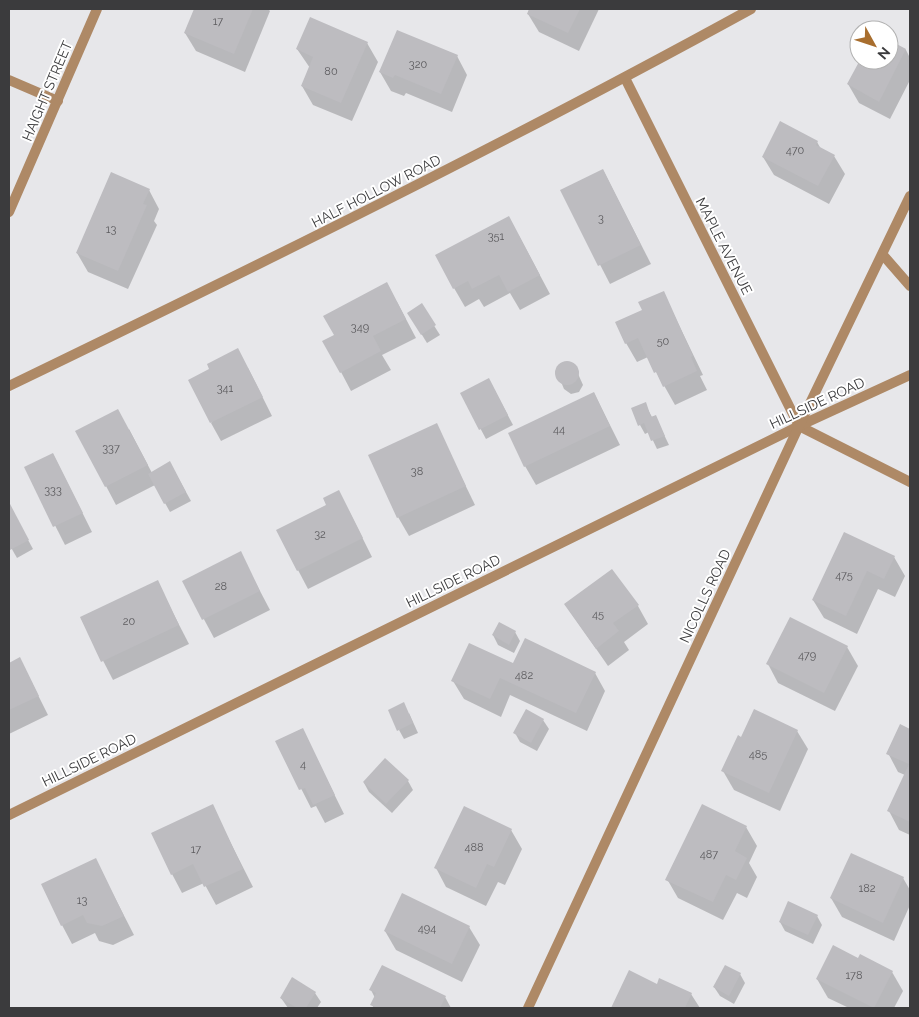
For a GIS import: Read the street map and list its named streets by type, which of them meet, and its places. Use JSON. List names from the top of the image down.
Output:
{
  "streets": {
    "street": [
      "HAIGHT STREET",
      "HALF HOLLOW ROAD",
      "MAPLE AVENUE",
      "HILLSIDE ROAD",
      "NICOLLS ROAD"
    ]
  },
  "crossings": [
    ["HALF HOLLOW ROAD", "MAPLE AVENUE"],
    ["MAPLE AVENUE", "HILLSIDE ROAD"],
    ["MAPLE AVENUE", "NICOLLS ROAD"],
    ["HILLSIDE ROAD", "NICOLLS ROAD"]
  ],
  "house_numbers": [
    "17",
    "320",
    "80",
    "470",
    "3",
    "13",
    "351",
    "349",
    "50",
    "341",
    "44",
    "337",
    "38",
    "333",
    "32",
    "475",
    "28",
    "45",
    "20",
    "479",
    "482",
    "485",
    "4",
    "488",
    "17",
    "487",
    "182",
    "13",
    "494",
    "178"
  ],
  "north": "bottom right"
}
